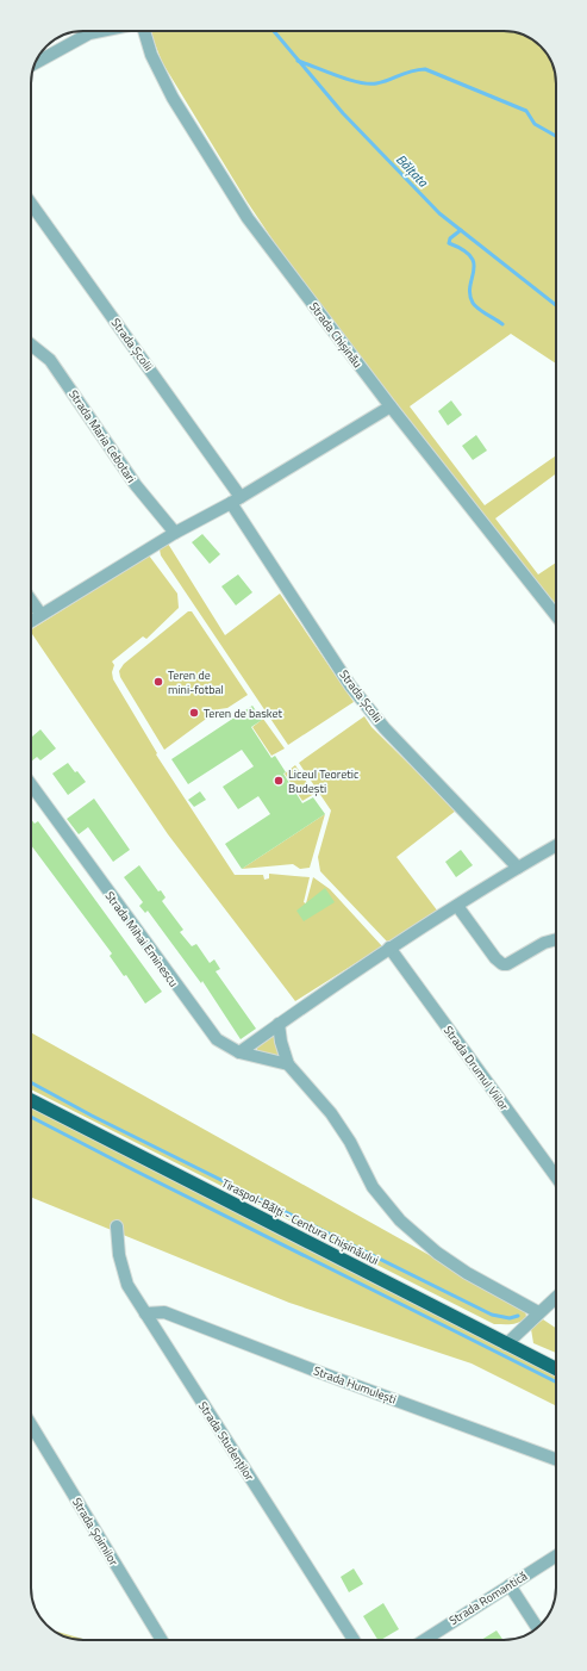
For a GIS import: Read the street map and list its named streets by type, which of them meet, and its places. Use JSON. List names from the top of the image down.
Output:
{
  "streets": {
    "highway": ["Tiraspol-Bălţi - Centura Chișinăului"],
    "street": [
      "Strada Chișinău",
      "Strada Școlii",
      "Strada Maria Cebotari",
      "Strada Mihai Eminescu",
      "Strada Drumul Viilor",
      "Strada Humulești",
      "Strada Studenților",
      "Strada Șoimilor",
      "Strada Romantică"
    ]
  },
  "crossings": [
    ["Strada Humulești", "Strada Studenților"]
  ],
  "water": ["Bălţata"],
  "places": ["Teren de mini-fotbal", "Teren de basket", "Liceul Teoretic Budești"]
}
